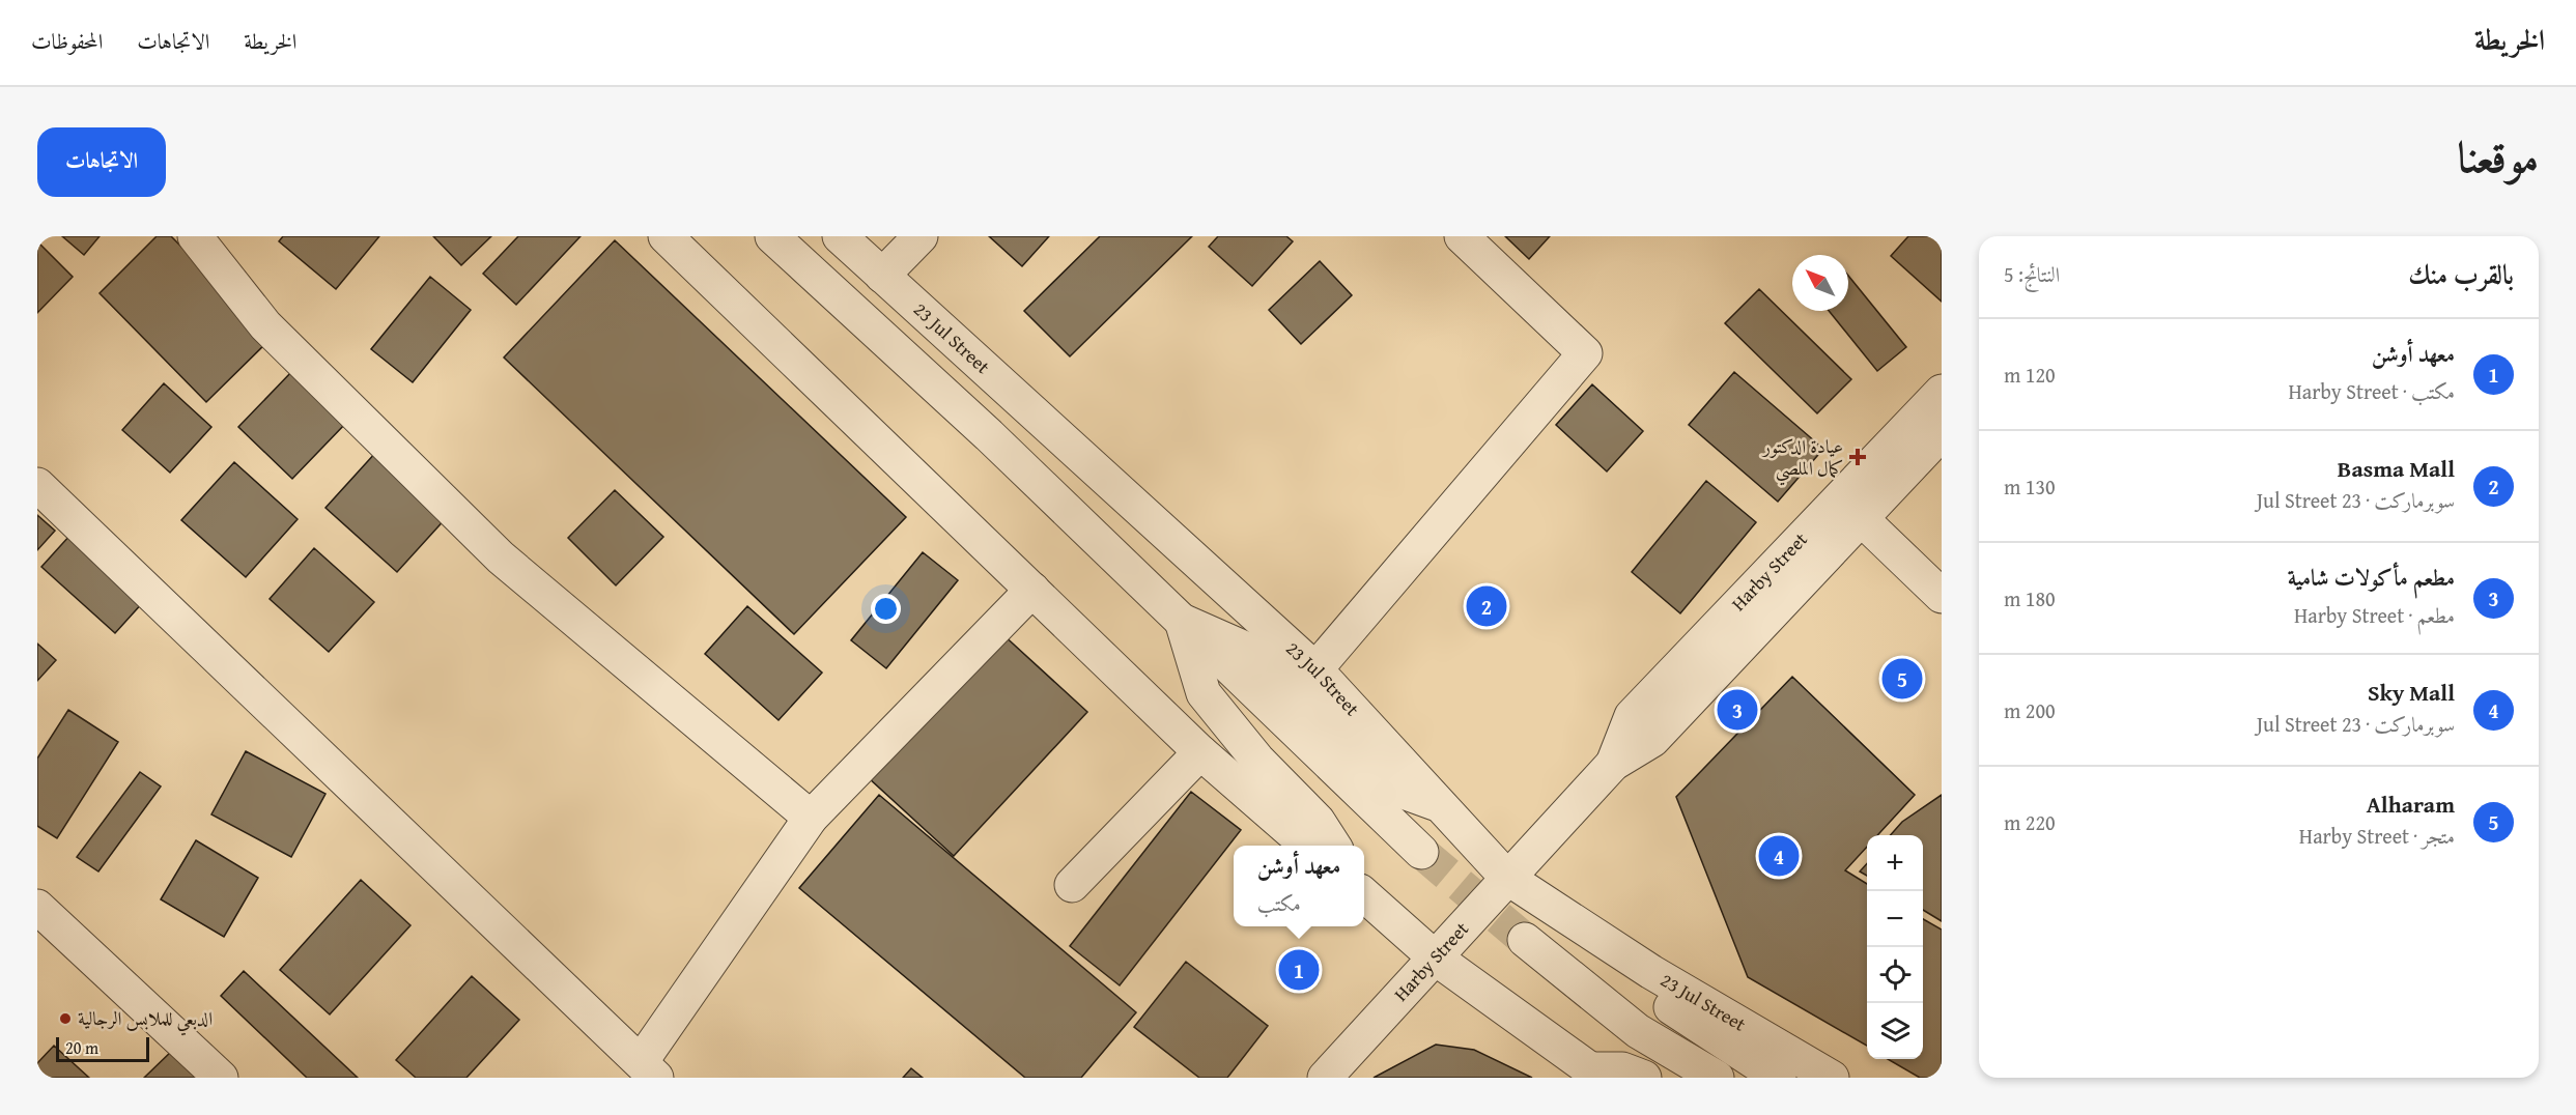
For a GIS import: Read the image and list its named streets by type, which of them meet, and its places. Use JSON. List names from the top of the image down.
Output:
{
  "streets": {
    "street": ["23 Jul Street", "Harby Street"]
  },
  "crossings": [
    ["23 Jul Street", "Harby Street"]
  ],
  "places": {
    "health": ["عيادة الدكتور كمال الملصي"],
    "other": ["الدبعي للملابس الرجالية"]
  },
  "scale_bar": "20 m",
  "north": "top left",
  "page": {
    "header": "الخريطة",
    "nav": ["الخريطة", "الاتجاهات", "المحفوظات"],
    "title": "موقعنا",
    "buttons": "الاتجاهات",
    "heading": ["بالقرب منك", "النتائج: 5"],
    "list": [
      {
        "mark": "1",
        "name": "معهد أوشن",
        "note": "مكتب · Harby Street",
        "value": "120 m"
      },
      {
        "mark": "2",
        "name": "Basma Mall",
        "note": "سوبرماركت · 23 Jul Street",
        "value": "130 m"
      },
      {
        "mark": "3",
        "name": "مطعم مأكولات شامية",
        "note": "مطعم · Harby Street",
        "value": "180 m"
      },
      {
        "mark": "4",
        "name": "Sky Mall",
        "note": "سوبرماركت · 23 Jul Street",
        "value": "200 m"
      },
      {
        "mark": "5",
        "name": "Alharam",
        "note": "متجر · Harby Street",
        "value": "220 m"
      }
    ],
    "pins": [
      "2",
      "5",
      "3",
      "4",
      "1"
    ],
    "map_buttons": ["+", "−"],
    "popup": ["معهد أوشن", "مكتب"],
    "scale": "20 m"
  }
}
